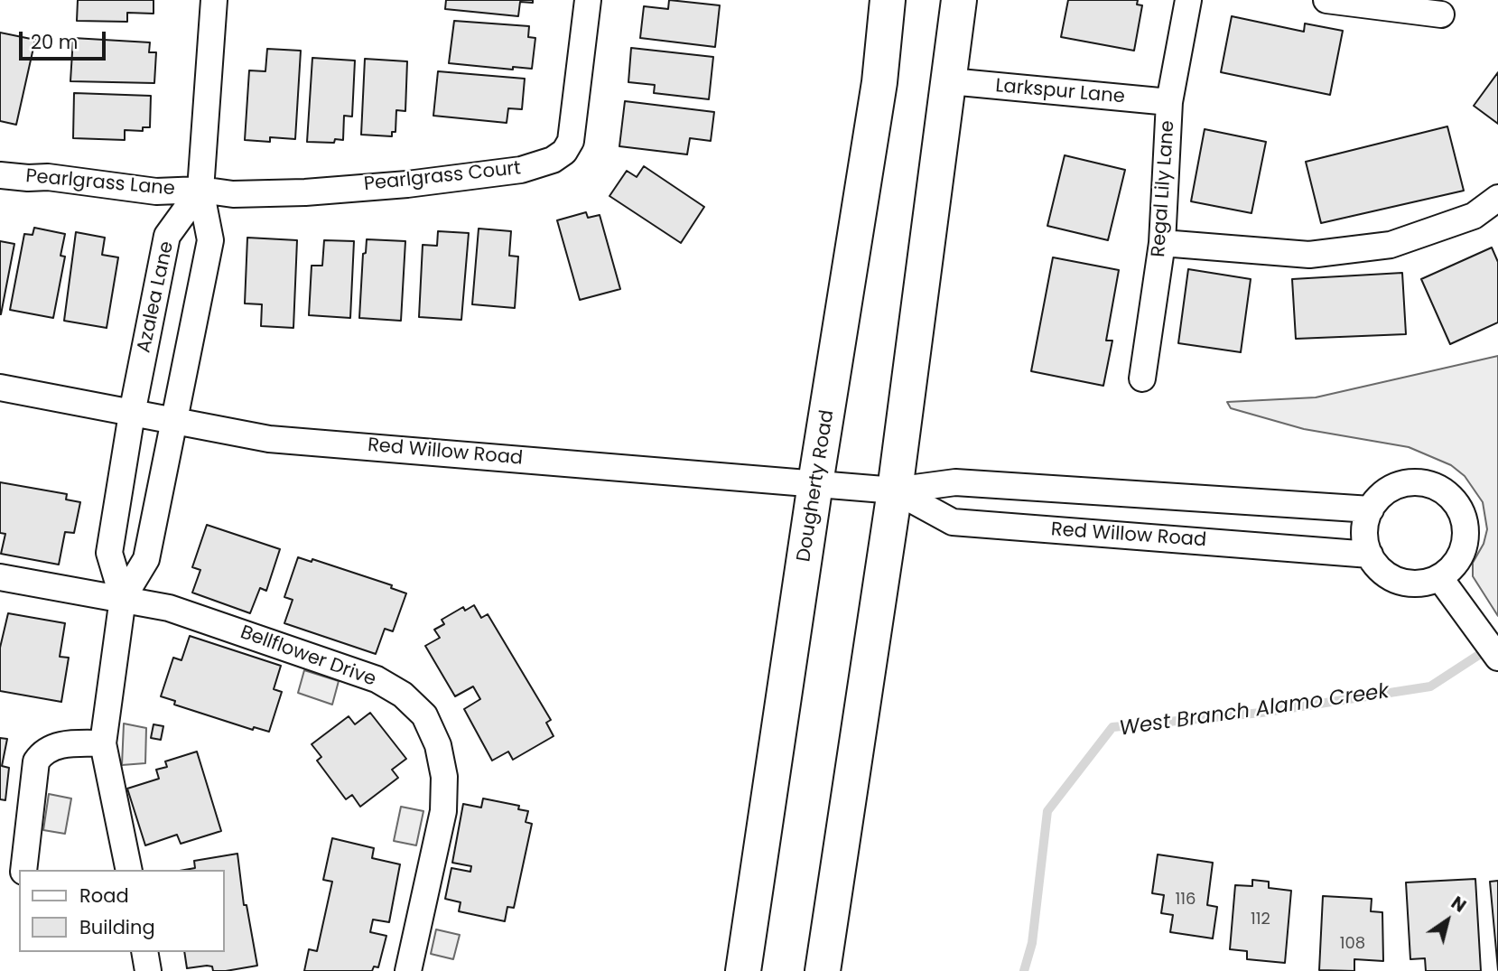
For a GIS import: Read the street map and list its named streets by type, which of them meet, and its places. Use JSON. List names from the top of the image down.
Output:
{
  "streets": {
    "main road": ["Dougherty Road"],
    "street": [
      "Larkspur Lane",
      "Pearlgrass Court",
      "Pearlgrass Lane",
      "Regal Lily Lane",
      "Azalea Lane",
      "Red Willow Road",
      "Bellflower Drive"
    ]
  },
  "crossings": [
    ["Larkspur Lane", "Regal Lily Lane"],
    ["Pearlgrass Court", "Pearlgrass Lane"],
    ["Pearlgrass Court", "Azalea Lane"],
    ["Pearlgrass Lane", "Azalea Lane"],
    ["Azalea Lane", "Red Willow Road"],
    ["Azalea Lane", "Bellflower Drive"],
    ["Red Willow Road", "Dougherty Road"]
  ],
  "water": ["West Branch Alamo Creek"],
  "house_numbers": ["116", "112", "108"],
  "legend": ["Road", "Building"],
  "scale_bar": "20 m",
  "north": "top right"
}
